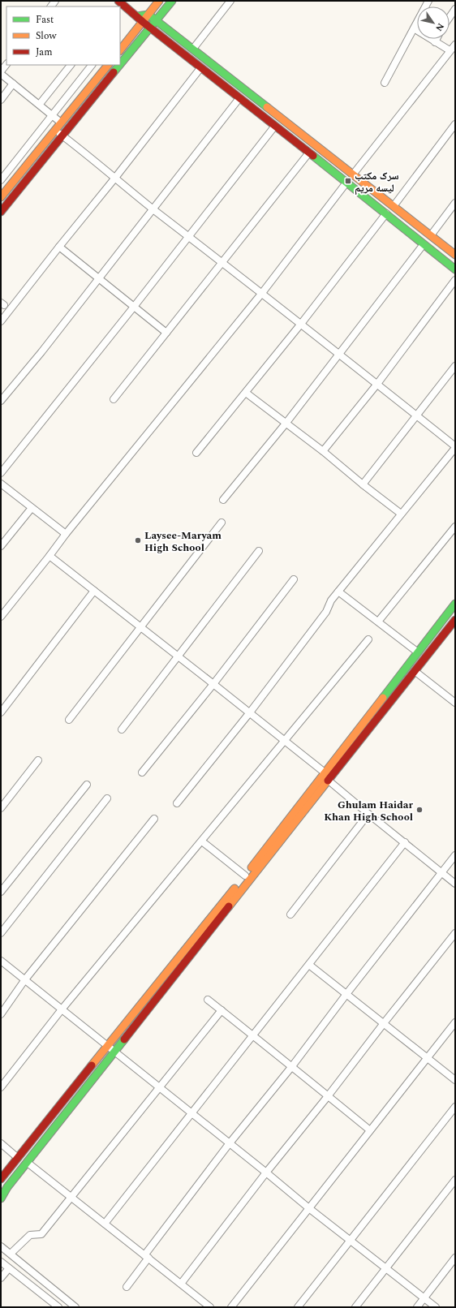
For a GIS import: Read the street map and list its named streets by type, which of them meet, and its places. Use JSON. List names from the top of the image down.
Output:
{
  "places": {
    "transit": ["سرک مکتب لیسه مریم"],
    "other": ["Laysee-Maryam High School", "Ghulam Haidar Khan High School"]
  },
  "legend": ["Fast", "Slow", "Jam"],
  "north": "bottom right"
}
